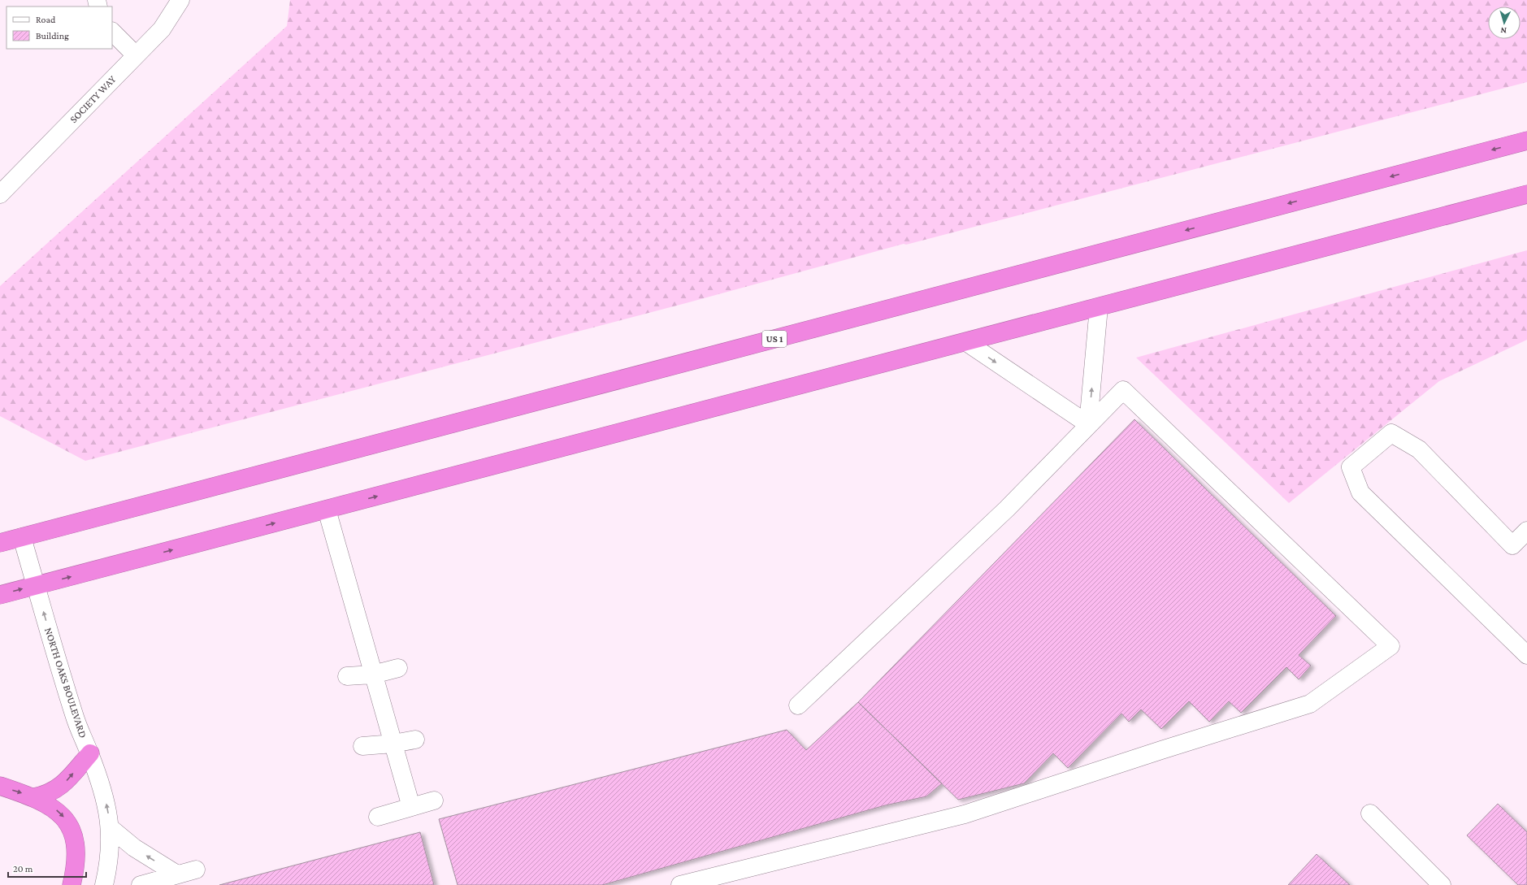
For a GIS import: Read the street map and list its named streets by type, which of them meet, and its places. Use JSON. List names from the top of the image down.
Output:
{
  "streets": {
    "highway": ["US 1"],
    "street": ["SOCIETY WAY", "NORTH OAKS BOULEVARD"]
  },
  "crossings": [
    ["US 1", "NORTH OAKS BOULEVARD"]
  ],
  "one_way": ["NORTH OAKS BOULEVARD"],
  "legend": ["Road", "Building"],
  "scale_bar": "20 m",
  "north": "bottom"
}
